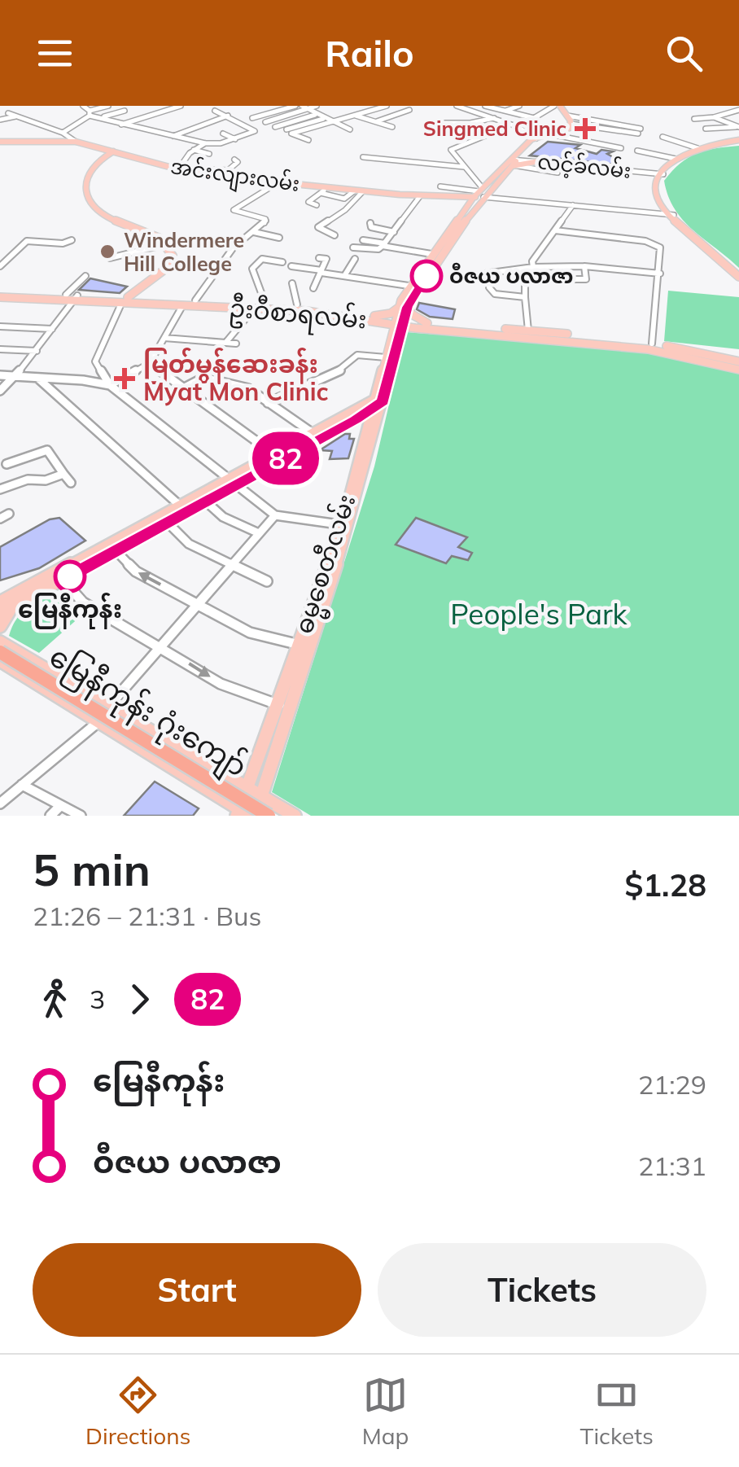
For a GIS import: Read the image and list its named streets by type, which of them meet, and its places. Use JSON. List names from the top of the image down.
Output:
{
  "streets": {
    "highway": ["မြေနီကုန်း ဂုံးကျော်"],
    "main road": ["အင်းလျားလမ်း", "ဦးဝီစာရလမ်း", "ဓမ္မစေတီလမ်း"],
    "street": ["လင့်ခ်လမ်း"]
  },
  "crossings": [
    ["ဦးဝီစာရလမ်း", "ဓမ္မစေတီလမ်း"]
  ],
  "parks": ["People's Park"],
  "places": {
    "health": ["Singmed Clinic", "မြတ်မွန်ဆေးခန်း Myat Mon Clinic"],
    "other": ["Windermere Hill College", "ဝီဇယ ပလာဇာ", "မြေနီကုန်း"]
  },
  "lines": ["bus line 82"],
  "page": {
    "header": "Railo",
    "on_map": "82",
    "heading": ["5 min", "21:26 – 21:31 · Bus", "$1.28"],
    "legs": ["3", "82"],
    "list": [
      {
        "name": "မြေနီကုန်း",
        "value": "21:29"
      },
      {
        "name": "ဝီဇယ ပလာဇာ",
        "value": "21:31"
      }
    ],
    "buttons": ["Start", "Tickets"],
    "tabs": ["Directions", "Map", "Tickets"]
  }
}
